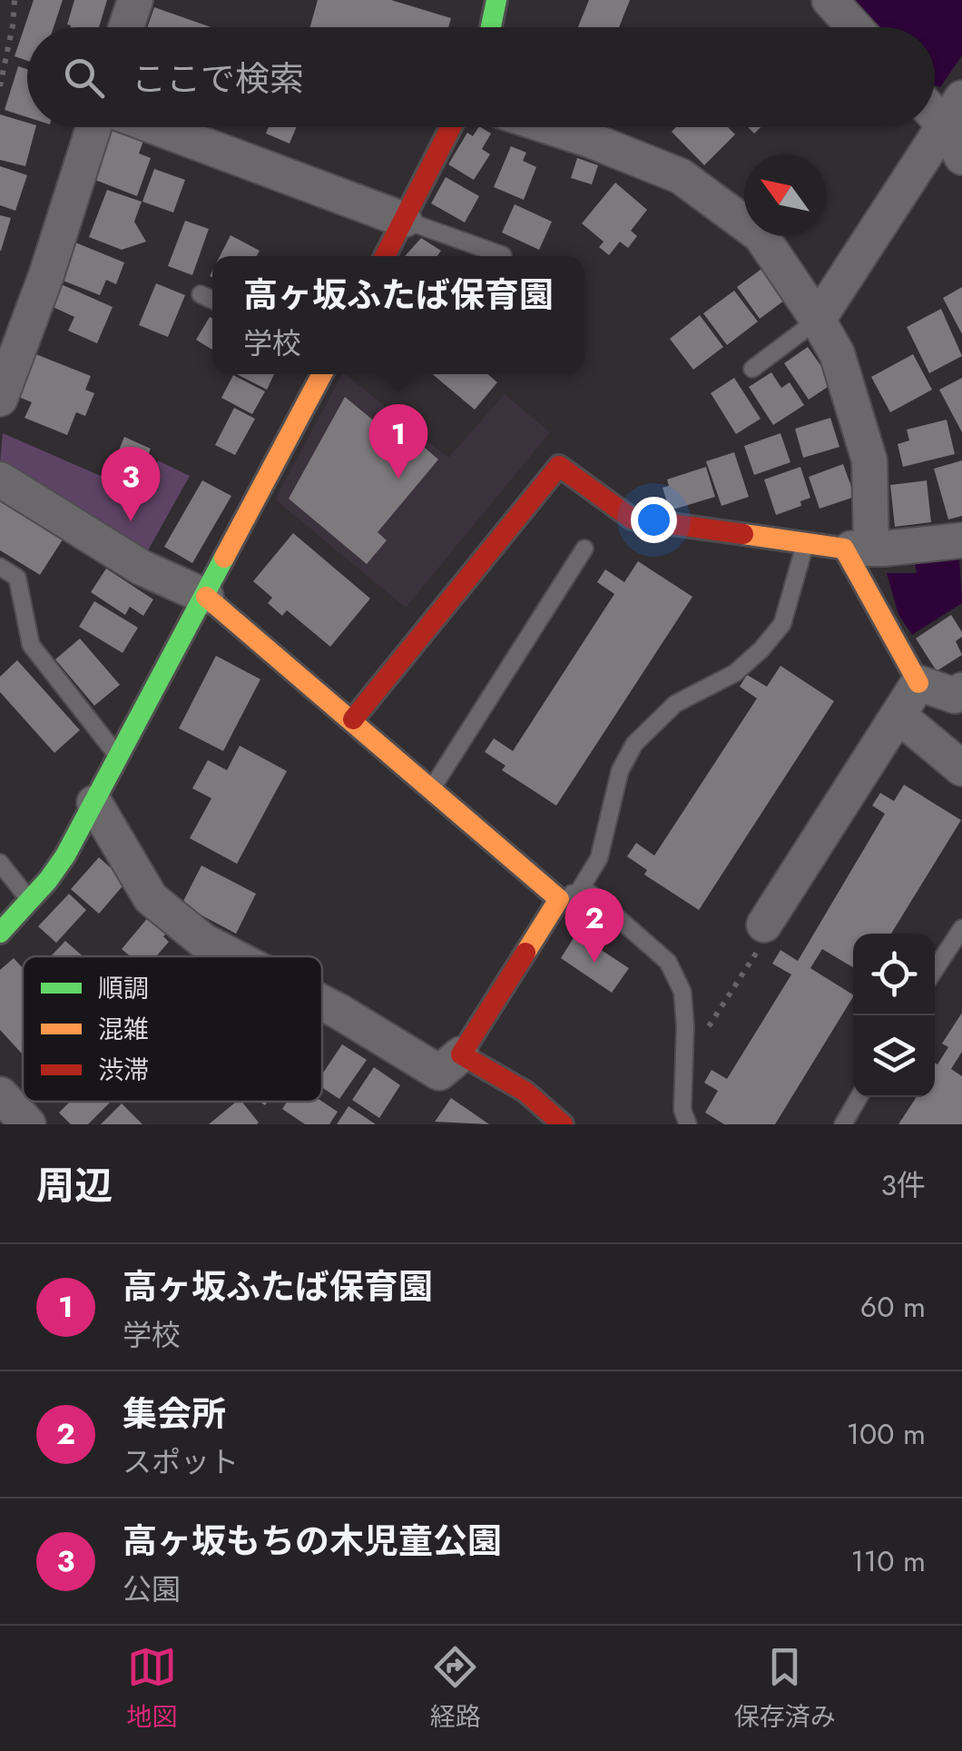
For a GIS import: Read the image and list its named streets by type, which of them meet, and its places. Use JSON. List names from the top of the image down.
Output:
{
  "legend": ["順調", "混雑", "渋滞"],
  "north": "top left",
  "page": {
    "search": "ここで検索",
    "popup": ["高ヶ坂ふたば保育園", "学校"],
    "pins": ["1", "3", "2"],
    "heading": ["周辺", "3件"],
    "list": [
      {
        "mark": "1",
        "name": "高ヶ坂ふたば保育園",
        "note": "学校",
        "value": "60 m"
      },
      {
        "mark": "2",
        "name": "集会所",
        "note": "スポット",
        "value": "100 m"
      },
      {
        "mark": "3",
        "name": "高ヶ坂もちの木児童公園",
        "note": "公園",
        "value": "110 m"
      }
    ],
    "nav": ["地図", "経路", "保存済み"]
  }
}
